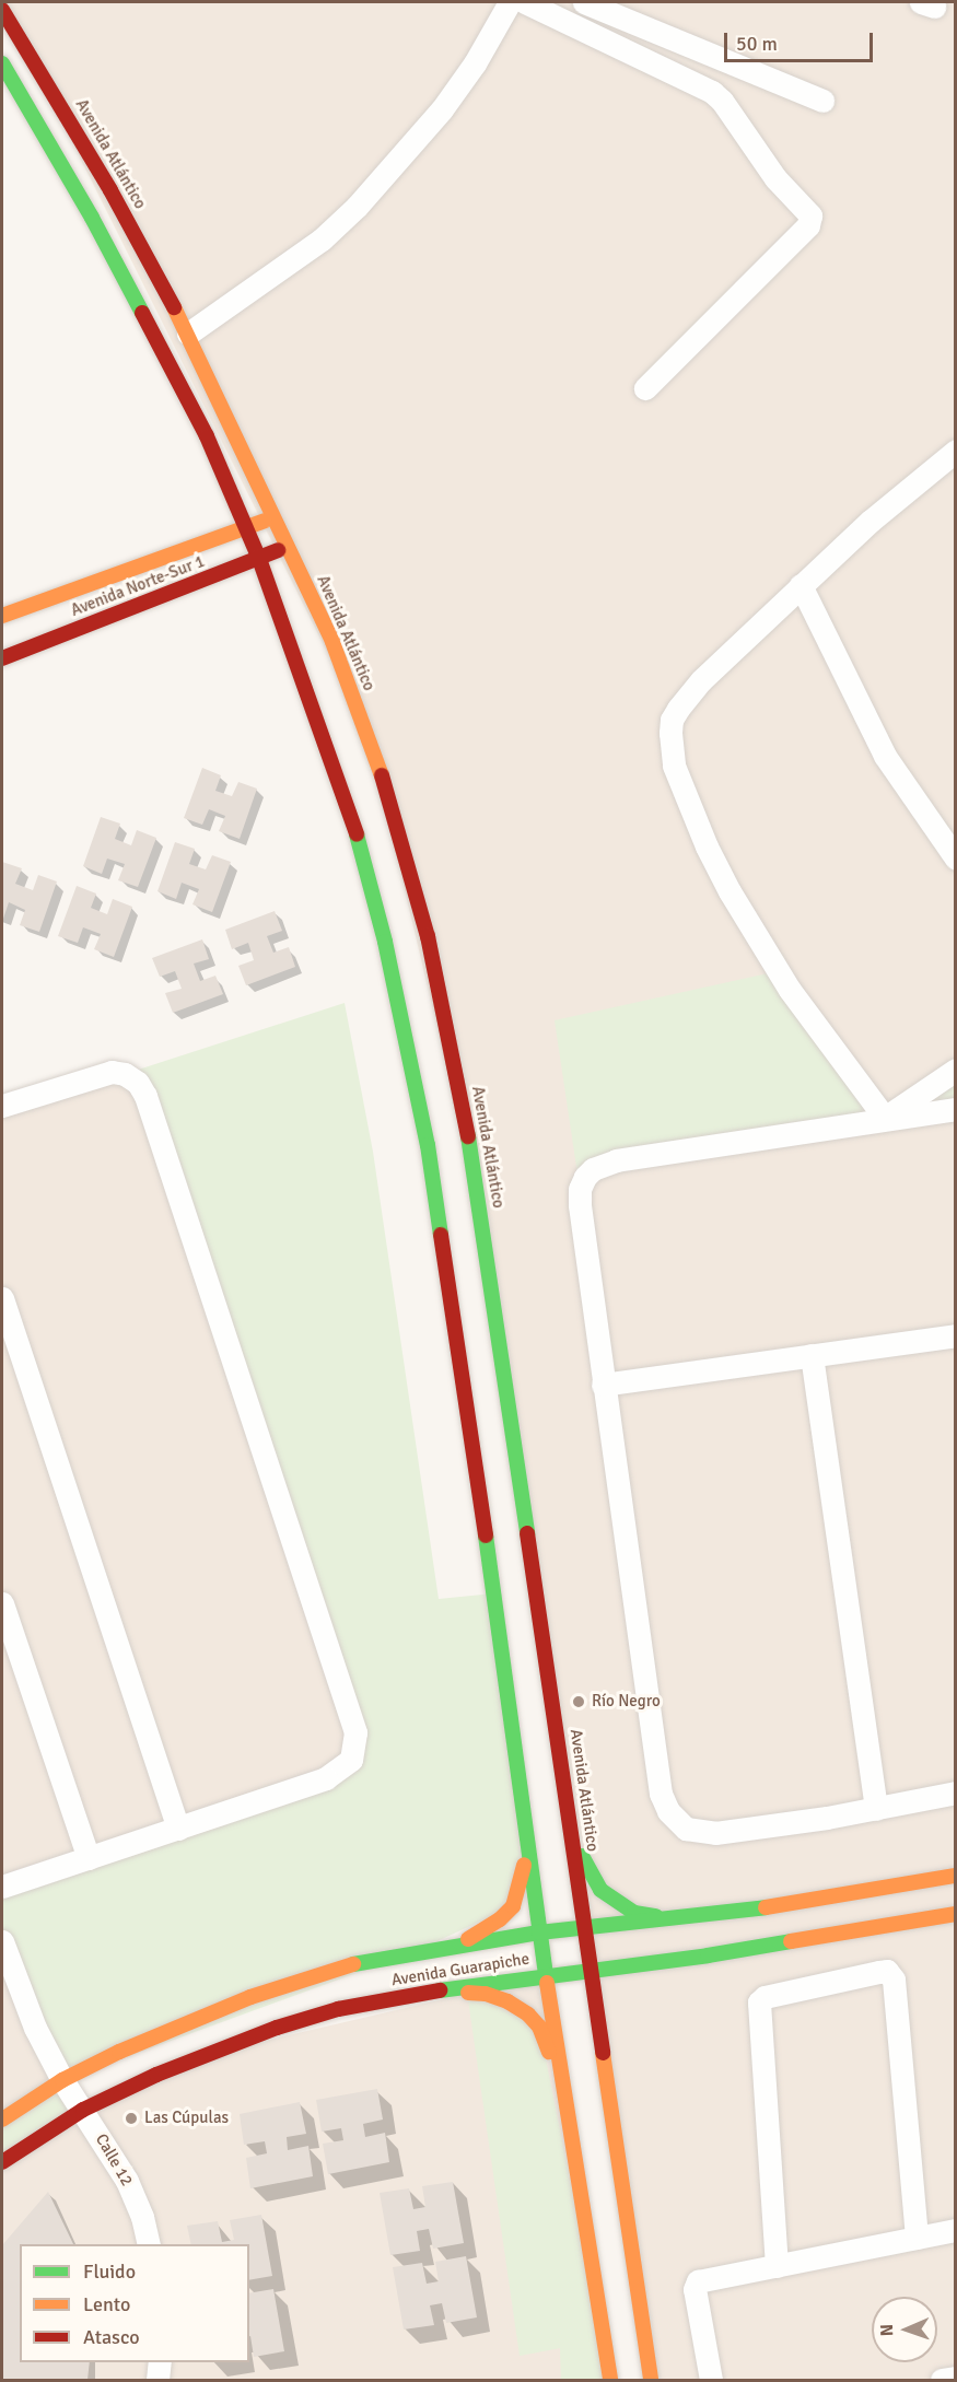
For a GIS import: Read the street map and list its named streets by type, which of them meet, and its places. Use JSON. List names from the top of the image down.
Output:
{
  "streets": {
    "main road": ["Avenida Atlántico", "Avenida Norte-Sur 1", "Avenida Guarapiche"],
    "street": ["Calle 12"]
  },
  "crossings": [
    ["Avenida Atlántico", "Avenida Norte-Sur 1"],
    ["Avenida Atlántico", "Avenida Guarapiche"],
    ["Avenida Guarapiche", "Calle 12"]
  ],
  "places": ["Río Negro", "Las Cúpulas"],
  "legend": ["Fluido", "Lento", "Atasco"],
  "scale_bar": "50 m",
  "north": "left"
}
